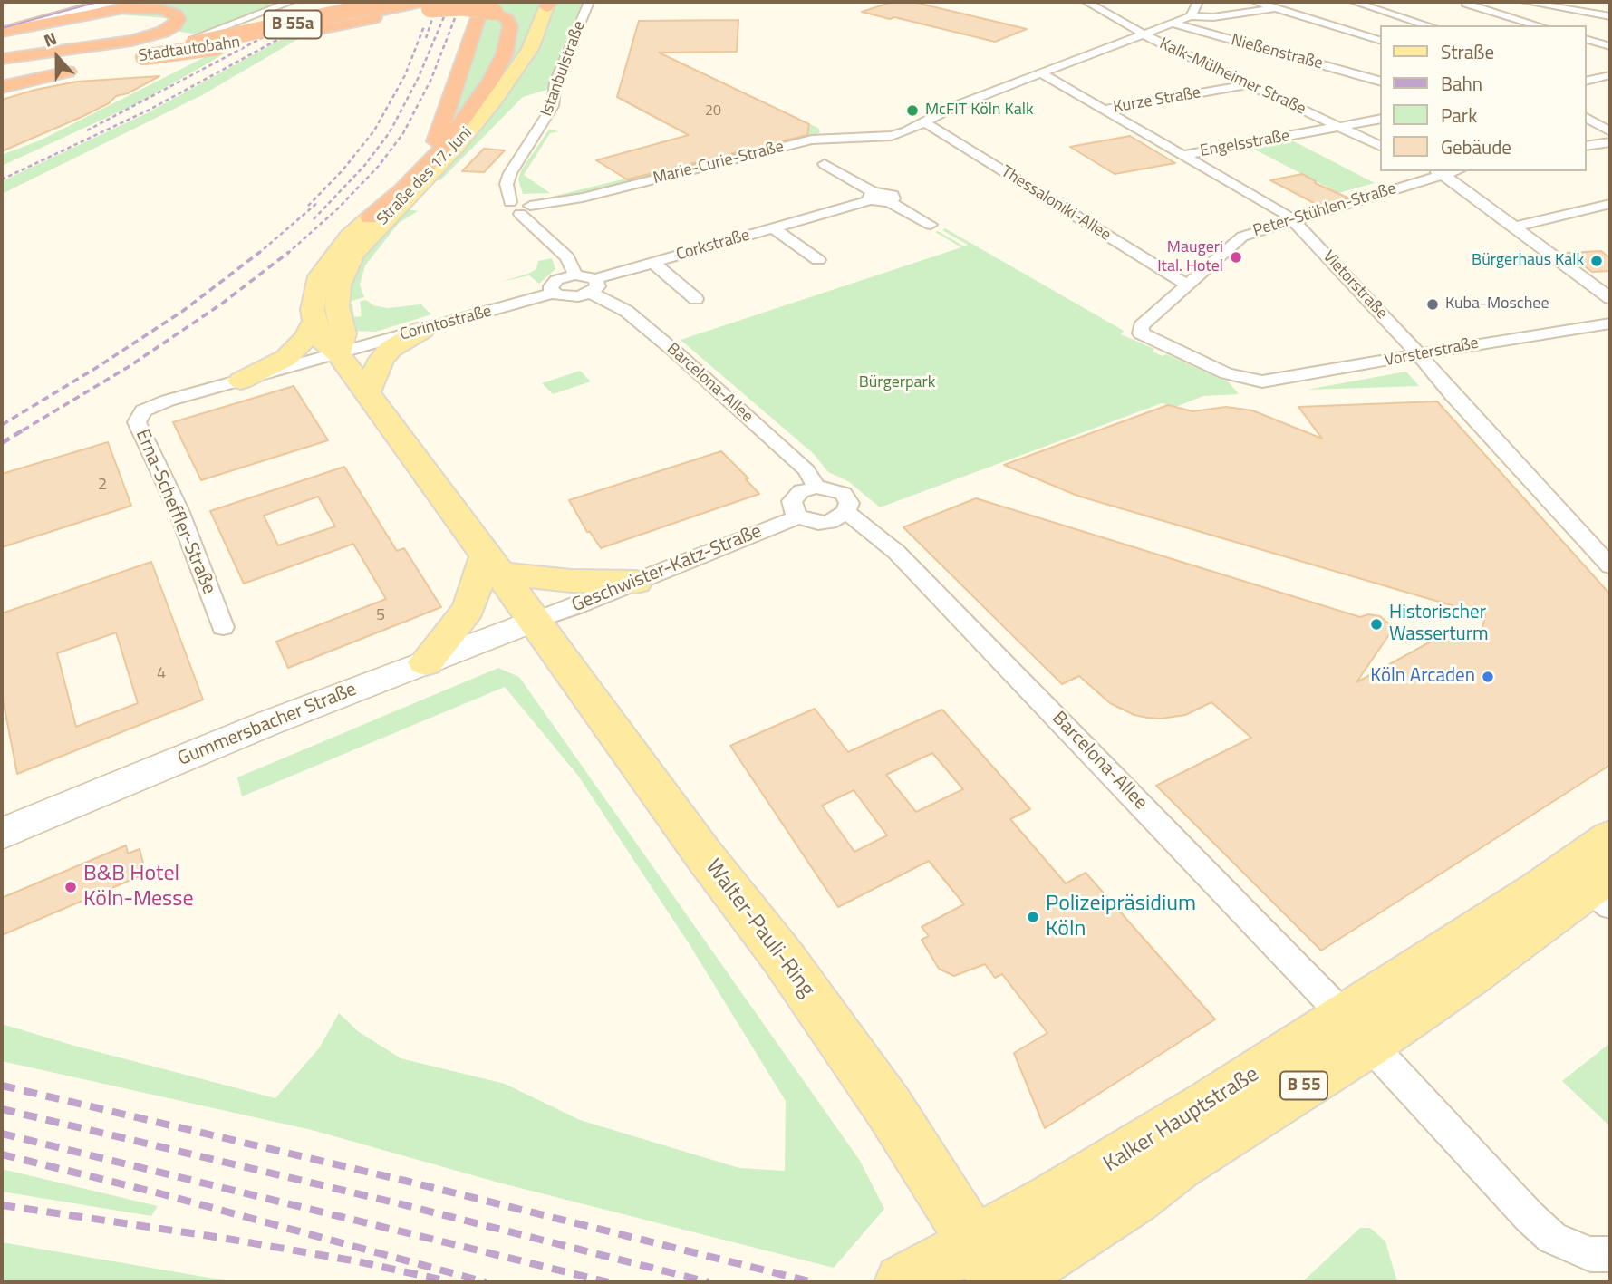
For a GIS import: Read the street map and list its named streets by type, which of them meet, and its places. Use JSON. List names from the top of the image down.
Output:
{
  "streets": {
    "highway": ["B 55a", "Stadtautobahn"],
    "main road": [
      "Straße des 17. Juni",
      "Gummersbacher Straße",
      "Walter-Pauli-Ring",
      "B 55",
      "Kalker Hauptstraße"
    ],
    "street": [
      "Nießenstraße",
      "Istanbulstraße",
      "Kalk-Mülheimer Straße",
      "Kurze Straße",
      "Engelsstraße",
      "Marie-Curie-Straße",
      "Thessaloniki-Allee",
      "Peter-Stühlen-Straße",
      "Corkstraße",
      "Vietorstraße",
      "Corintostraße",
      "Vorsterstraße",
      "Barcelona-Allee",
      "Erna-Scheffler-Straße",
      "Geschwister-Katz-Straße"
    ]
  },
  "crossings": [
    ["B 55a", "Stadtautobahn"],
    ["Nießenstraße", "Marie-Curie-Straße"],
    ["Istanbulstraße", "Marie-Curie-Straße"],
    ["Kalk-Mülheimer Straße", "Kurze Straße"],
    ["Kalk-Mülheimer Straße", "Engelsstraße"],
    ["Kalk-Mülheimer Straße", "Marie-Curie-Straße"],
    ["Kurze Straße", "Vietorstraße"],
    ["Engelsstraße", "Vietorstraße"],
    ["Marie-Curie-Straße", "Thessaloniki-Allee"],
    ["Marie-Curie-Straße", "Vietorstraße"],
    ["Straße des 17. Juni", "Corintostraße"],
    ["Straße des 17. Juni", "Erna-Scheffler-Straße"],
    ["Thessaloniki-Allee", "Peter-Stühlen-Straße"],
    ["Peter-Stühlen-Straße", "Vietorstraße"],
    ["Peter-Stühlen-Straße", "Vorsterstraße"],
    ["Corkstraße", "Corintostraße"],
    ["Corkstraße", "Barcelona-Allee"],
    ["Vietorstraße", "Vorsterstraße"],
    ["Corintostraße", "Barcelona-Allee"],
    ["Corintostraße", "Erna-Scheffler-Straße"],
    ["Barcelona-Allee", "Geschwister-Katz-Straße"],
    ["Barcelona-Allee", "Kalker Hauptstraße"],
    ["Geschwister-Katz-Straße", "Gummersbacher Straße"],
    ["Geschwister-Katz-Straße", "Walter-Pauli-Ring"],
    ["Gummersbacher Straße", "Walter-Pauli-Ring"],
    ["Walter-Pauli-Ring", "Kalker Hauptstraße"]
  ],
  "parks": ["Bürgerpark"],
  "places": [
    "McFIT Köln Kalk",
    "Maugeri Ital. Hotel",
    "Bürgerhaus Kalk",
    "Kuba-Moschee",
    "Historischer Wasserturm",
    "Köln Arcaden",
    "B&B Hotel Köln-Messe",
    "Polizeipräsidium Köln"
  ],
  "house_numbers": [
    "20",
    "2",
    "5",
    "4"
  ],
  "legend": [
    "Straße",
    "Bahn",
    "Park",
    "Gebäude"
  ],
  "north": "top"
}
